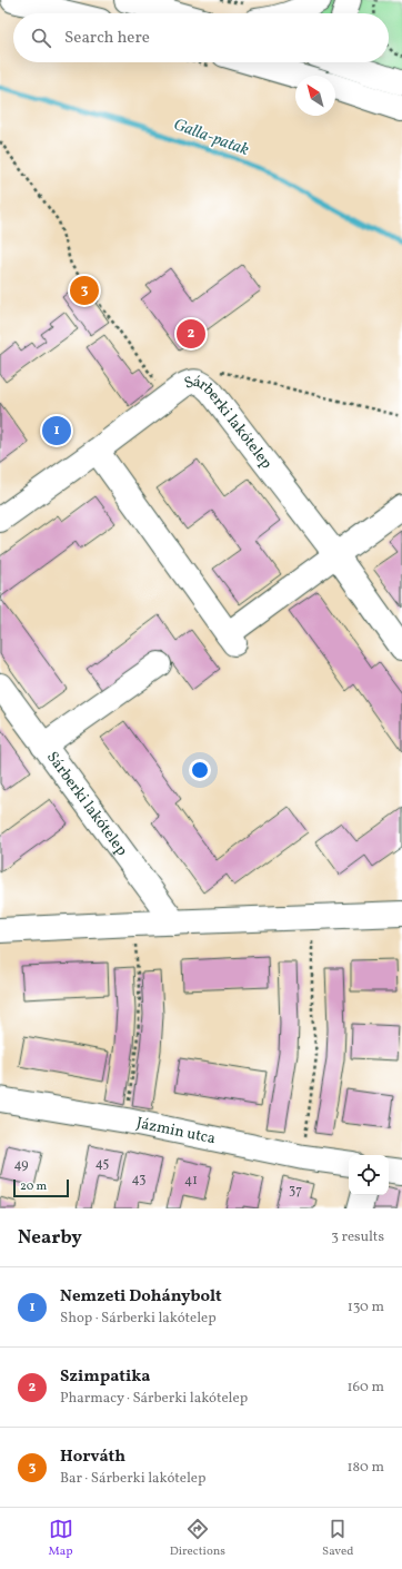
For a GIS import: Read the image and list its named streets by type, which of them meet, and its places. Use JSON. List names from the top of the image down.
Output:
{
  "streets": {
    "street": ["Sárberki lakótelep", "Jázmin utca"]
  },
  "water": ["Galla-patak"],
  "house_numbers": [
    "45",
    "49",
    "43",
    "41",
    "37"
  ],
  "scale_bar": "20 m",
  "north": "top left",
  "page": {
    "search": "Search here",
    "pins": ["3", "2", "1"],
    "scale": "20 m",
    "heading": ["Nearby", "3 results"],
    "list": [
      {
        "mark": "1",
        "name": "Nemzeti Dohánybolt",
        "note": "Shop · Sárberki lakótelep",
        "value": "130 m"
      },
      {
        "mark": "2",
        "name": "Szimpatika",
        "note": "Pharmacy · Sárberki lakótelep",
        "value": "160 m"
      },
      {
        "mark": "3",
        "name": "Horváth",
        "note": "Bar · Sárberki lakótelep",
        "value": "180 m"
      }
    ],
    "nav": ["Map", "Directions", "Saved"]
  }
}
